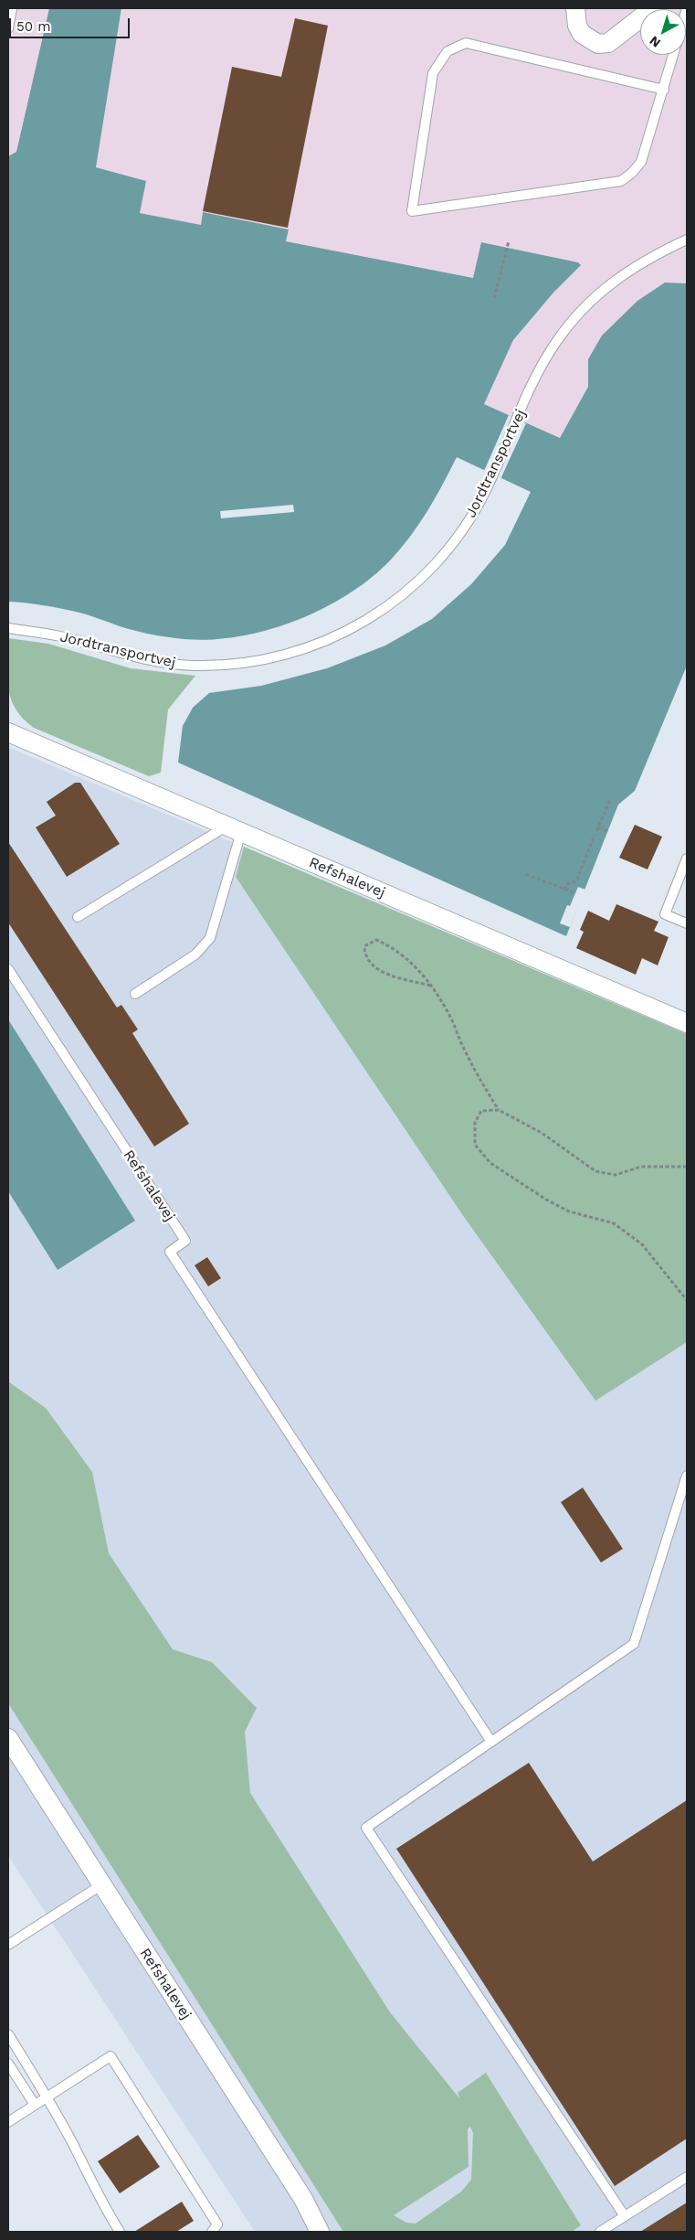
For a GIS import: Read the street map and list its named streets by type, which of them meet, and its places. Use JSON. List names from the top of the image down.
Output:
{
  "streets": {
    "street": ["Refshalevej"],
    "lane": ["Jordtransportvej"]
  },
  "scale_bar": "50 m",
  "north": "bottom left"
}
